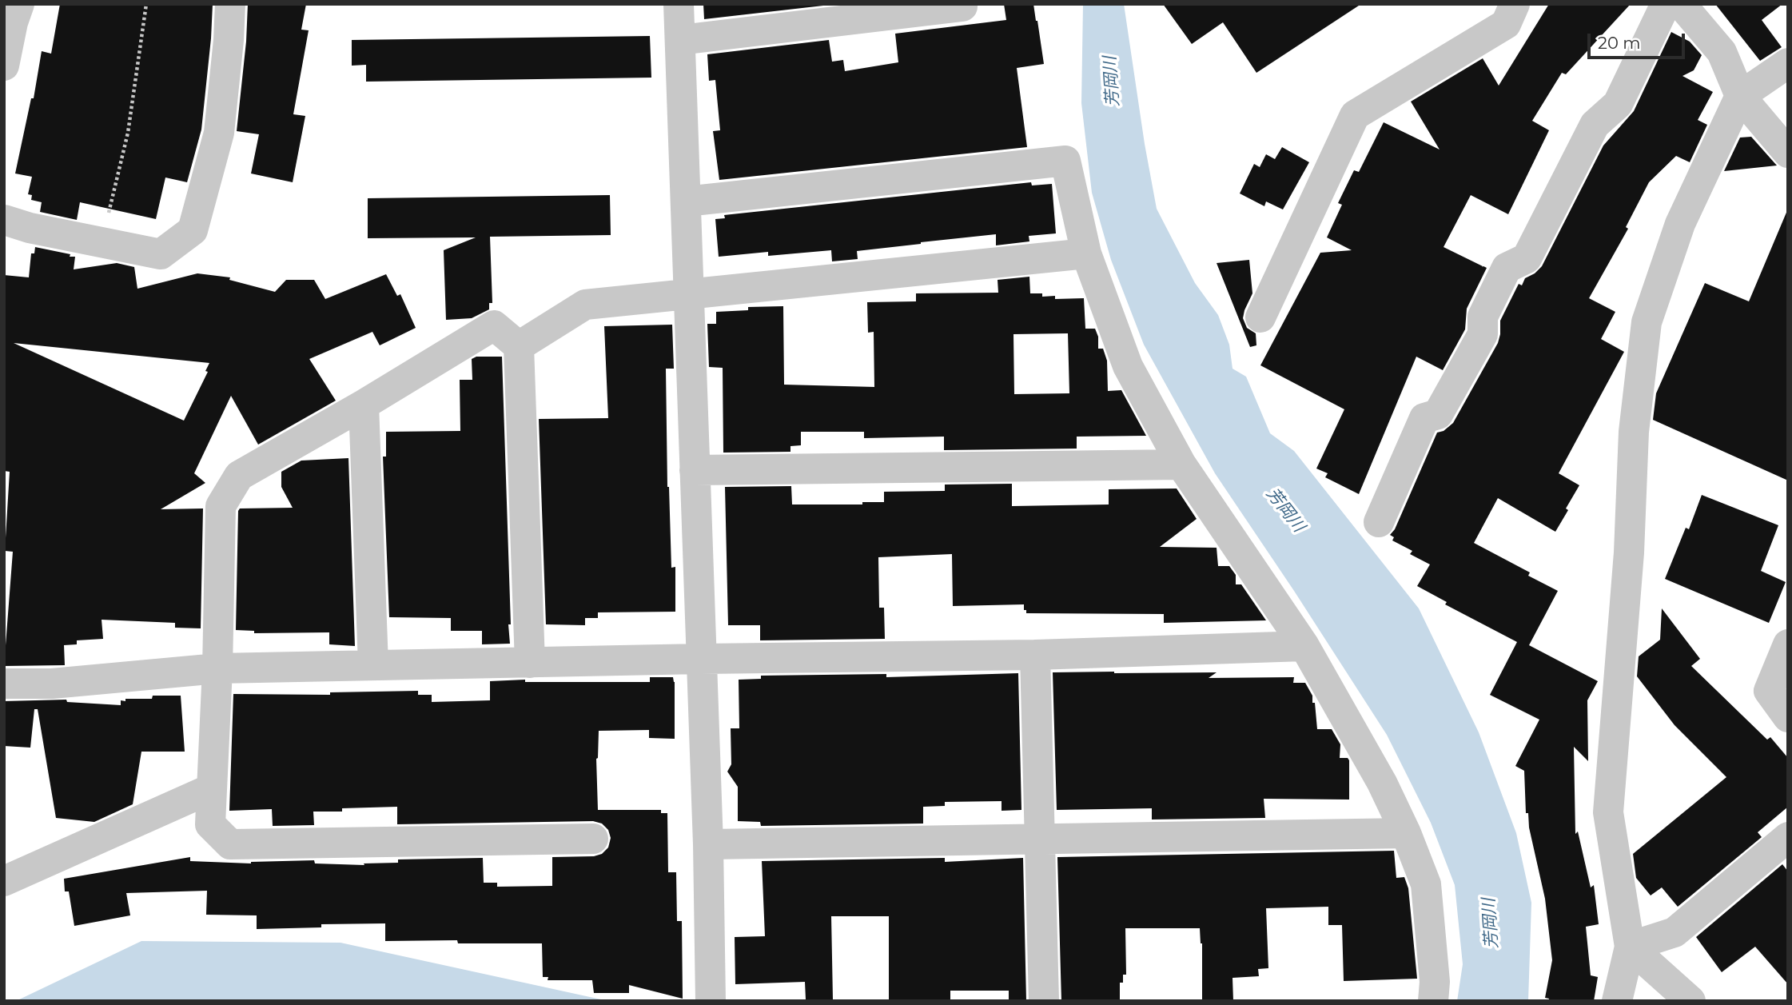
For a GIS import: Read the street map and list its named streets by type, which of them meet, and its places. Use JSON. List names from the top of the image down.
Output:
{
  "water": ["芳岡川"],
  "scale_bar": "20 m"
}
